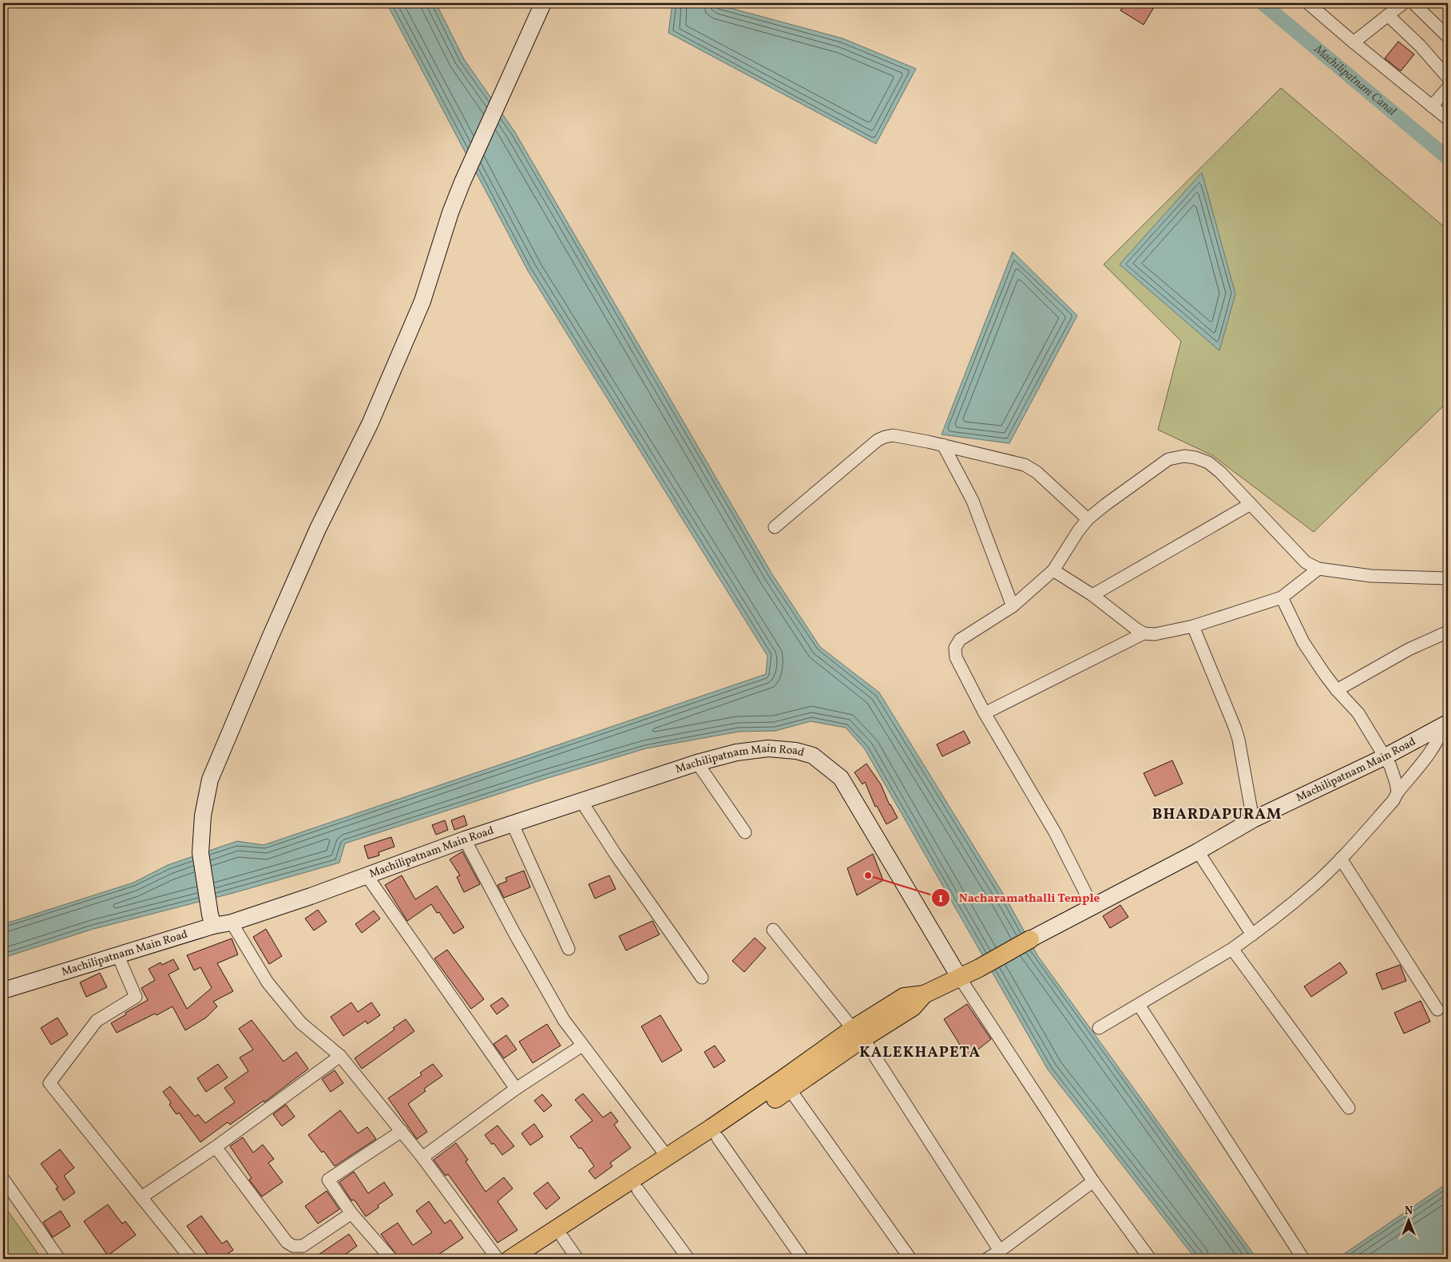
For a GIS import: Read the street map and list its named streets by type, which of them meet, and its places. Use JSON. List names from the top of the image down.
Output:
{
  "streets": {
    "main road": ["Machilipatnam Main Road"]
  },
  "districts": ["BHARDAPURAM", "KALEKHAPETA"],
  "water": ["Machilipatnam Canal"],
  "places": ["Nacharamathalli Temple"],
  "north": "top"
}
